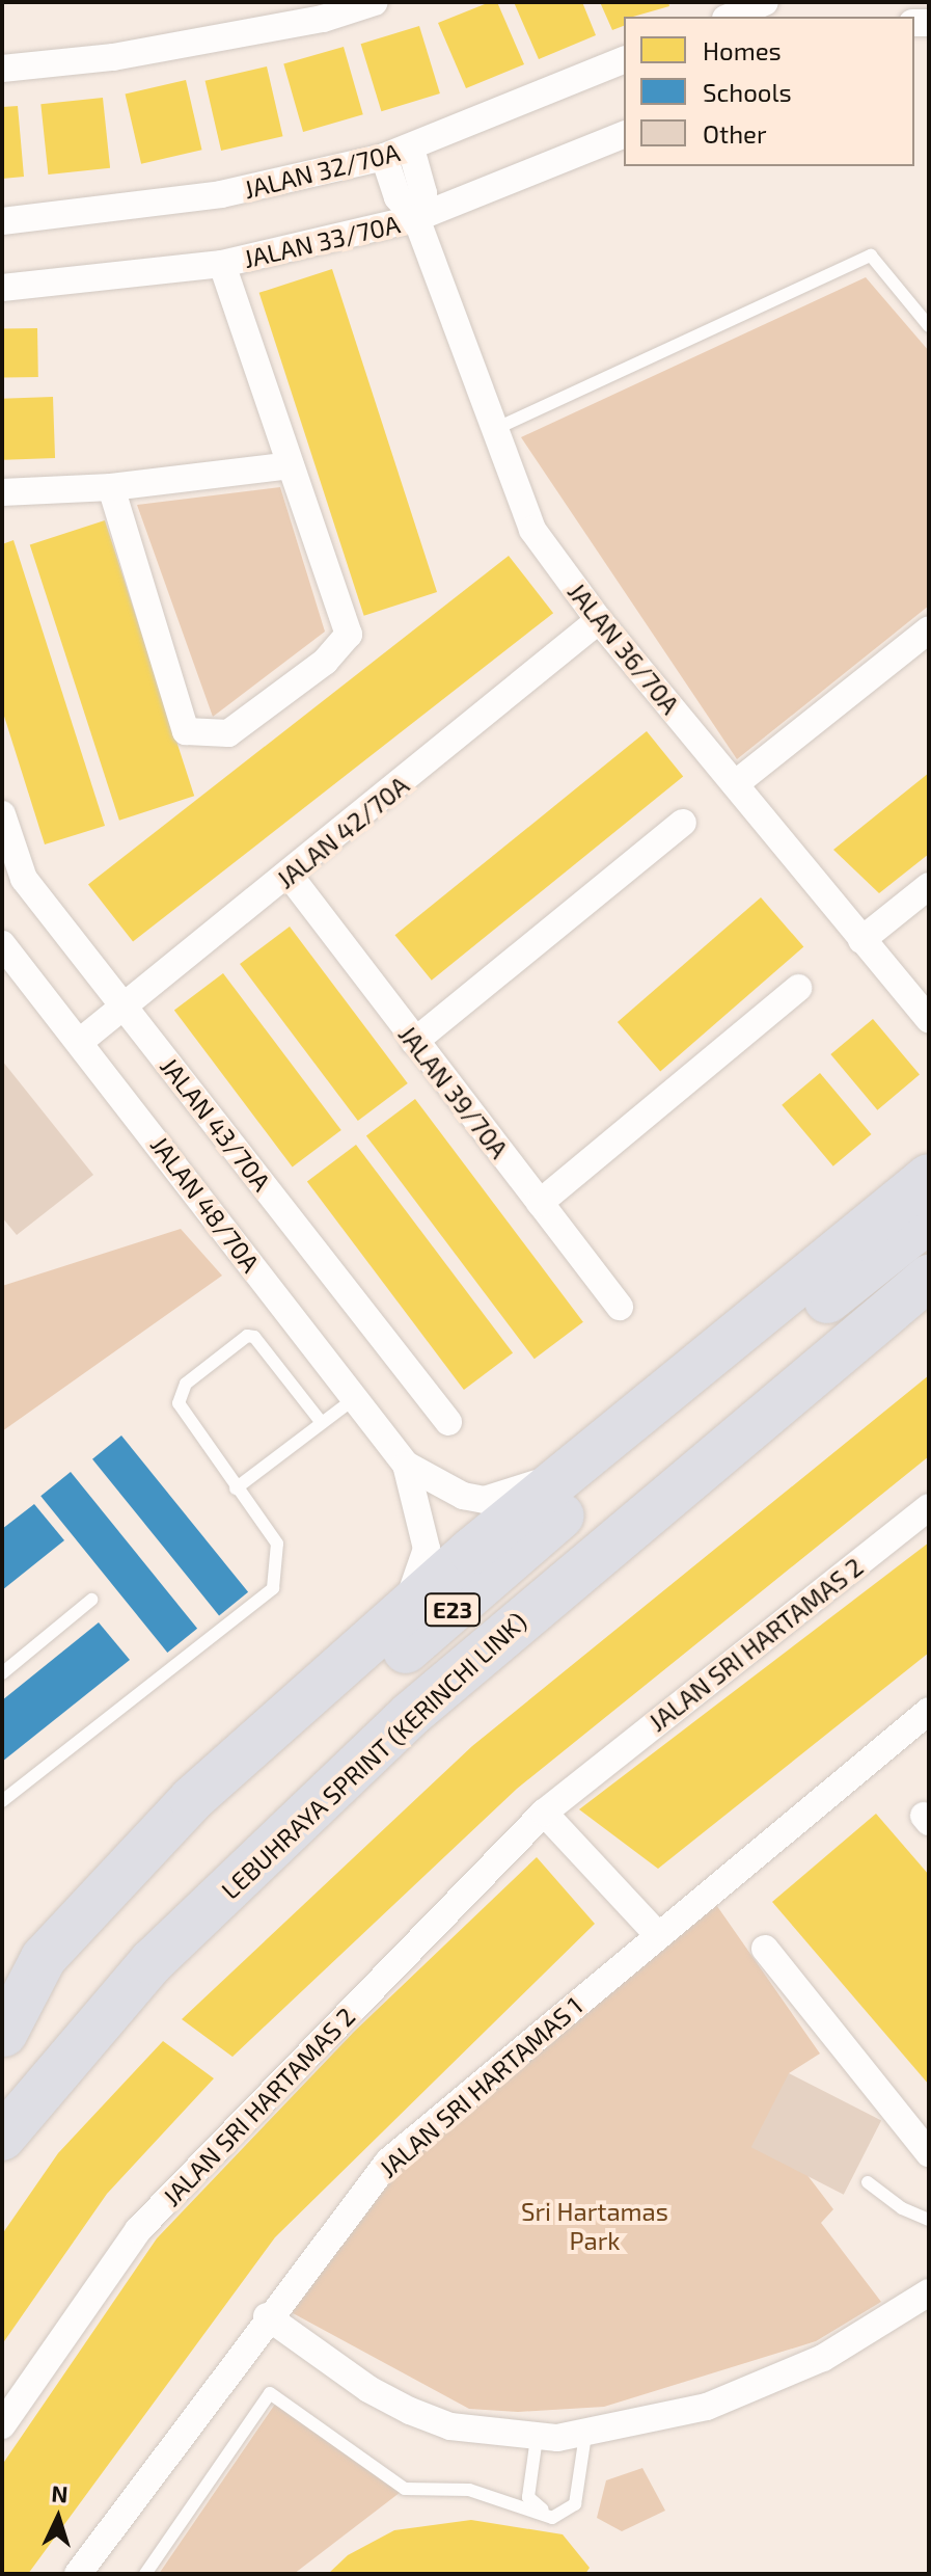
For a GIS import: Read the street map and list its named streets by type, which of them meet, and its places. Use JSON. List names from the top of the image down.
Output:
{
  "streets": {
    "highway": ["E23", "LEBUHRAYA SPRINT (KERINCHI LINK)"],
    "street": [
      "JALAN 32/70A",
      "JALAN 33/70A",
      "JALAN 36/70A",
      "JALAN 42/70A",
      "JALAN 39/70A",
      "JALAN 43/70A",
      "JALAN 48/70A",
      "JALAN SRI HARTAMAS 2",
      "JALAN SRI HARTAMAS 1"
    ]
  },
  "crossings": [
    ["JALAN 32/70A", "JALAN 36/70A"],
    ["JALAN 33/70A", "JALAN 36/70A"],
    ["JALAN 36/70A", "JALAN 42/70A"],
    ["JALAN 42/70A", "JALAN 39/70A"],
    ["JALAN 42/70A", "JALAN 43/70A"],
    ["JALAN 42/70A", "JALAN 48/70A"]
  ],
  "parks": ["Sri Hartamas Park"],
  "legend": ["Homes", "Schools", "Other"],
  "north": "top"
}
